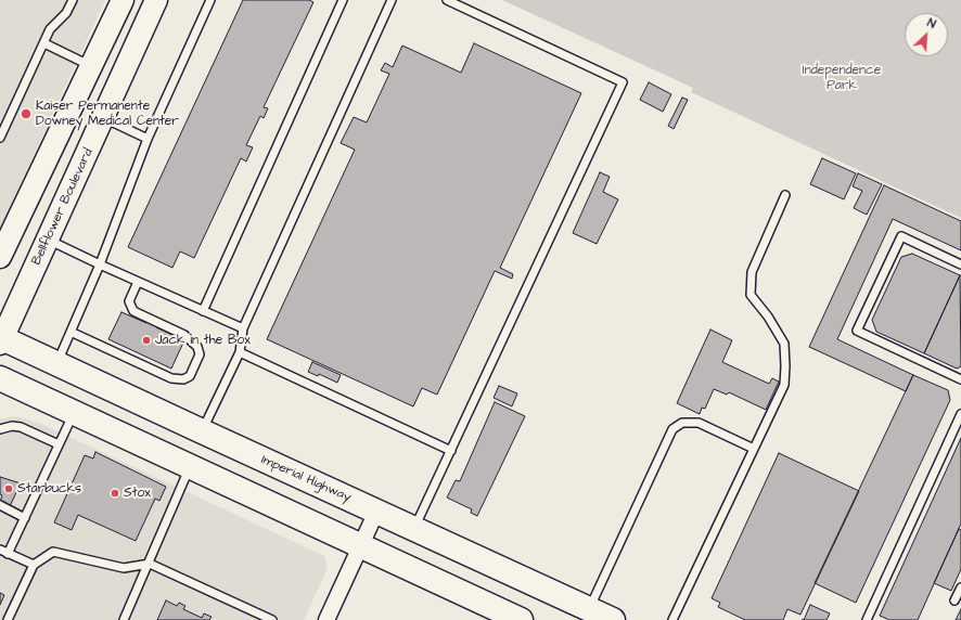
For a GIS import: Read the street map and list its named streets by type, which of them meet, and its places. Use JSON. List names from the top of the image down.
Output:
{
  "streets": {
    "main road": ["Bellflower Boulevard", "Imperial Highway"]
  },
  "crossings": [
    ["Bellflower Boulevard", "Imperial Highway"]
  ],
  "parks": ["Independence Park"],
  "places": [
    "Kaiser Permanente Downey Medical Center",
    "Jack in the Box",
    "Starbucks",
    "Stox"
  ],
  "north": "top right"
}
